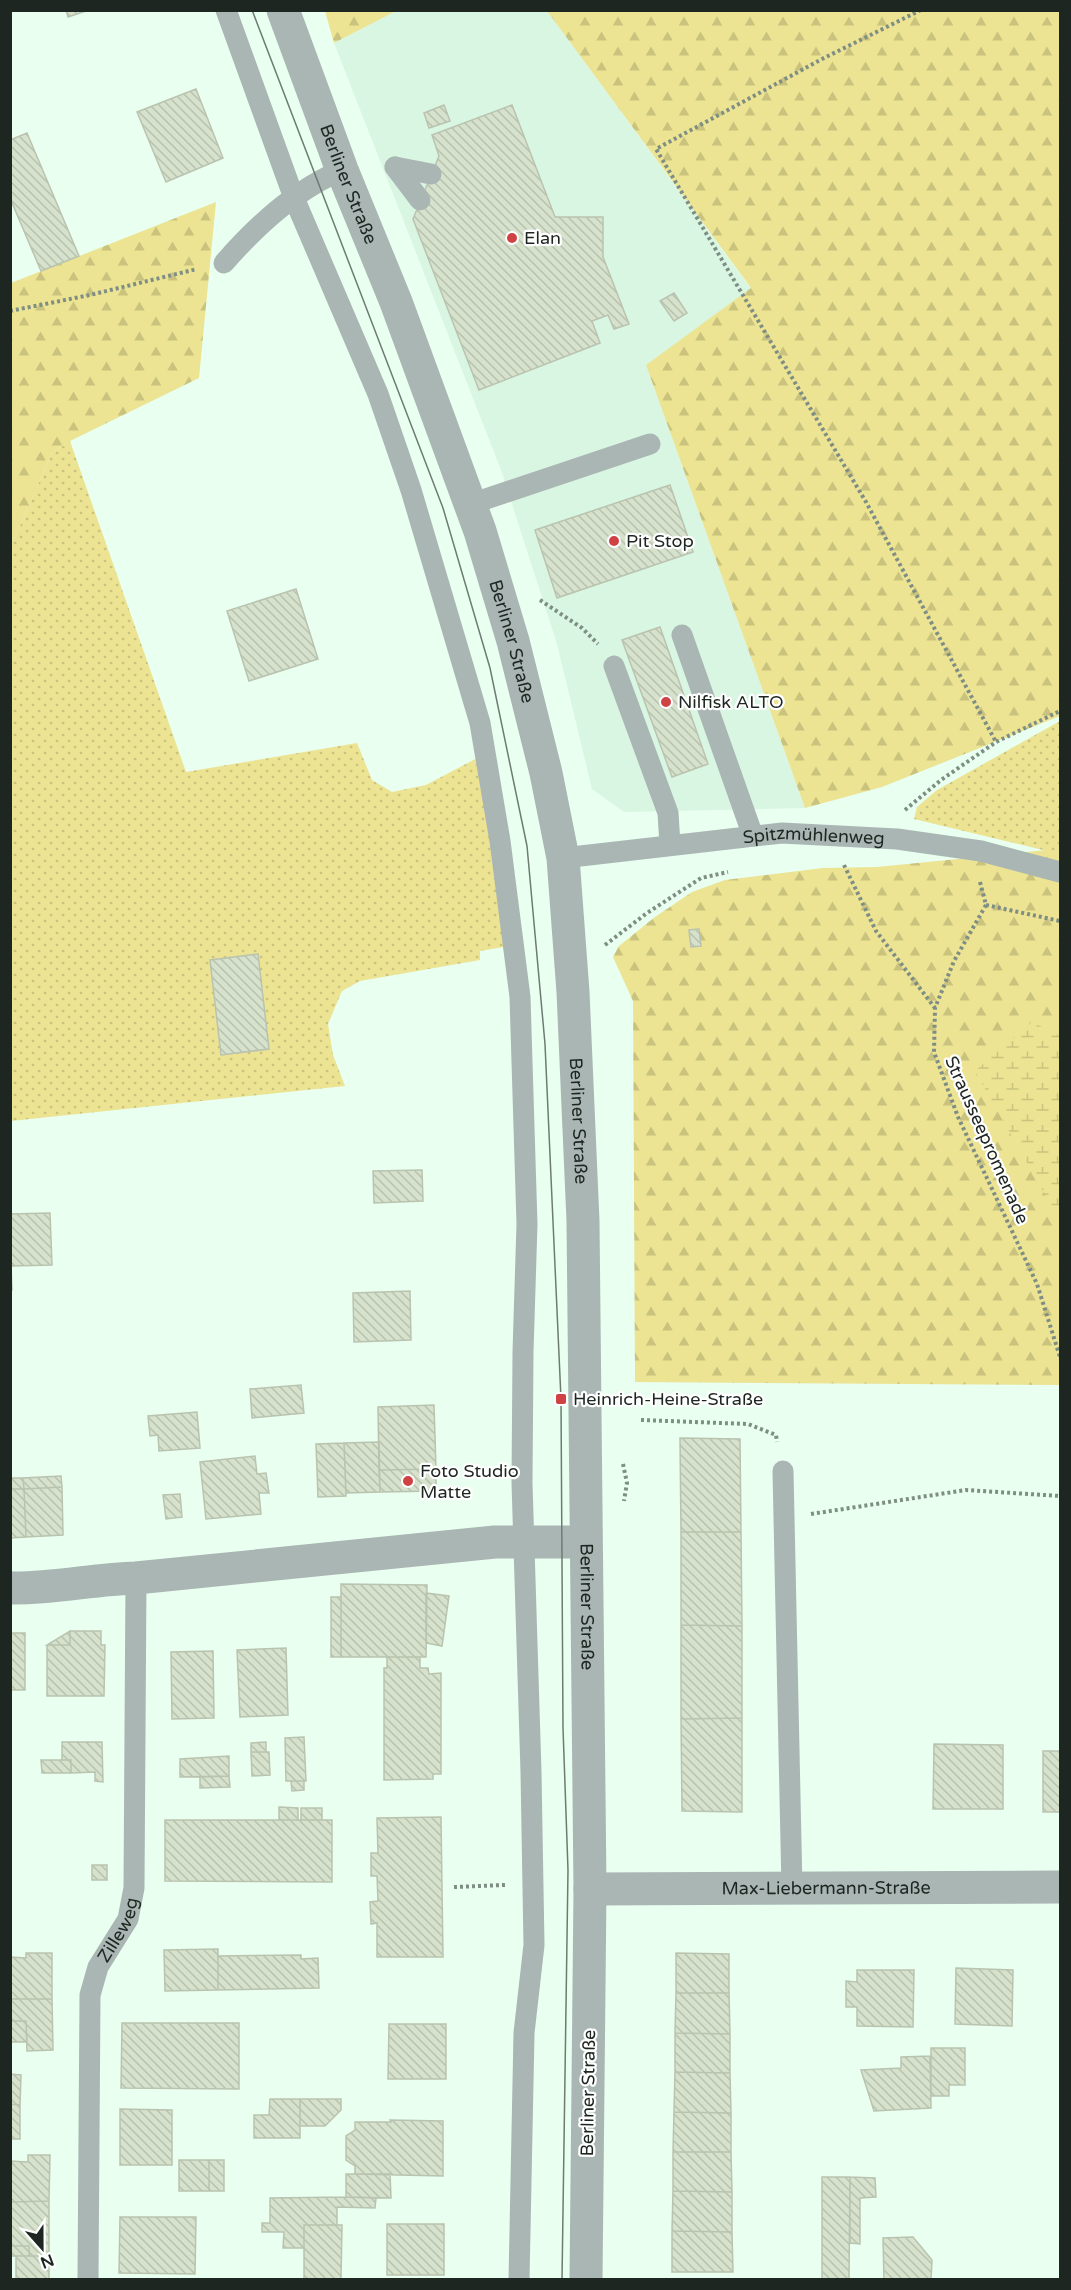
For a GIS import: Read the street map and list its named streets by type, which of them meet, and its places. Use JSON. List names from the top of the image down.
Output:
{
  "streets": {
    "street": ["Berliner Straße", "Max-Liebermann-Straße"],
    "lane": ["Spitzmühlenweg", "Zilleweg"],
    "path": ["Strausseepromenade"]
  },
  "crossings": [
    ["Berliner Straße", "Spitzmühlenweg"],
    ["Berliner Straße", "Max-Liebermann-Straße"]
  ],
  "places": {
    "other": [
      "Elan",
      "Pit Stop",
      "Nilfisk ALTO",
      "Foto Studio Matte"
    ],
    "transit": ["Heinrich-Heine-Straße"]
  },
  "north": "bottom"
}
